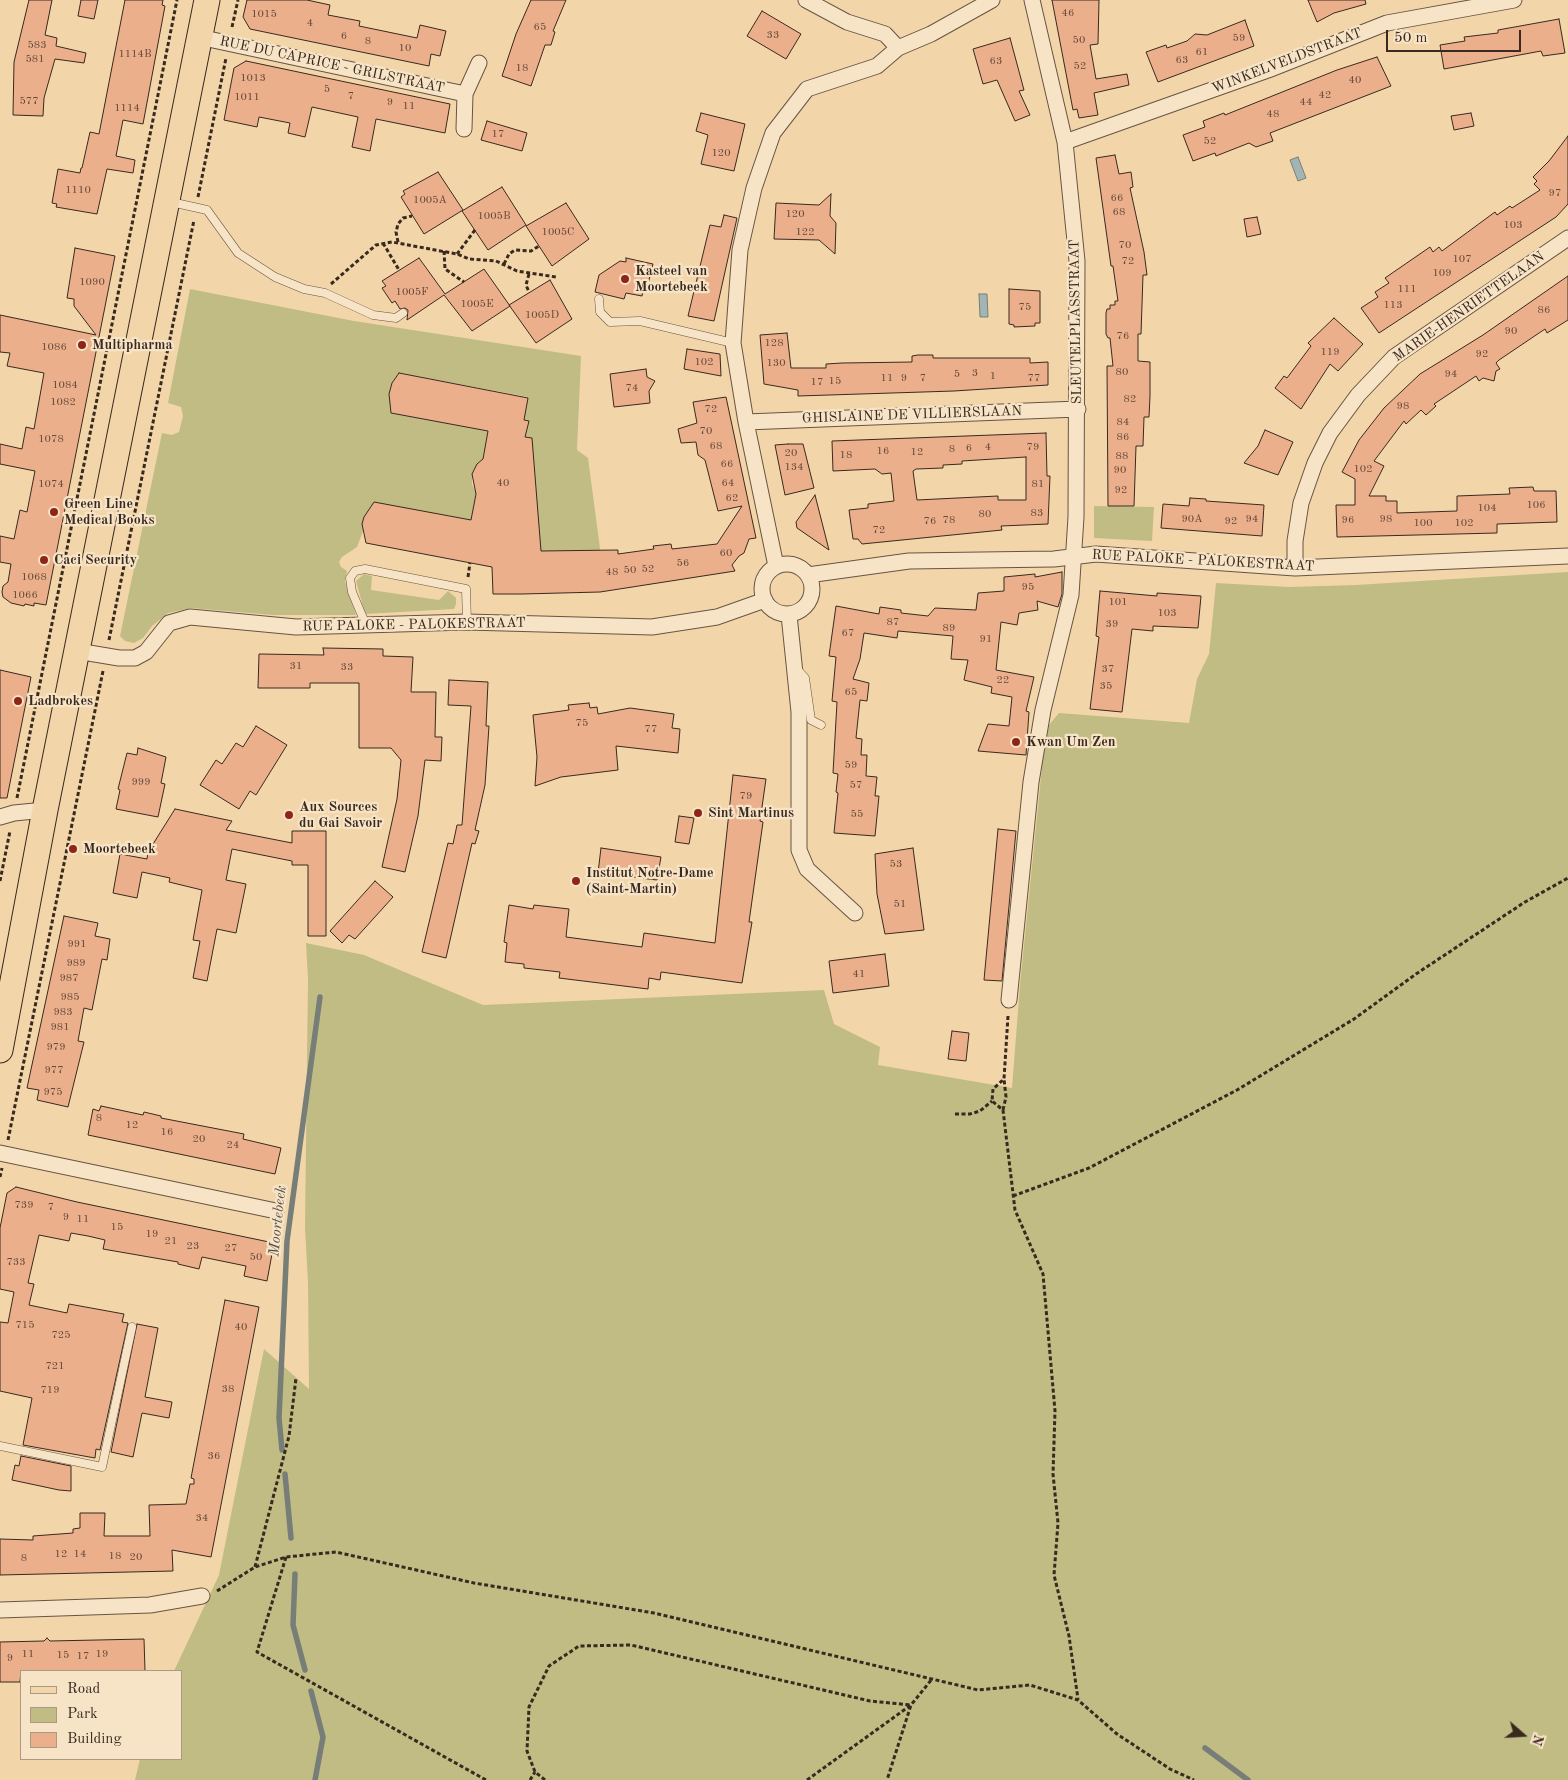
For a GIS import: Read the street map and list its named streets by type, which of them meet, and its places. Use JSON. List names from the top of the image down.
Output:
{
  "streets": {
    "street": [
      "WINKELVELDSTRAAT",
      "RUE DU CAPRICE - GRILSTRAAT",
      "MARIE-HENRIETTELAAN",
      "SLEUTELPLASSTRAAT",
      "GHISLAINE DE VILLIERSLAAN",
      "RUE PALOKE - PALOKESTRAAT"
    ]
  },
  "crossings": [
    ["WINKELVELDSTRAAT", "SLEUTELPLASSTRAAT"],
    ["MARIE-HENRIETTELAAN", "RUE PALOKE - PALOKESTRAAT"],
    ["SLEUTELPLASSTRAAT", "GHISLAINE DE VILLIERSLAAN"],
    ["SLEUTELPLASSTRAAT", "RUE PALOKE - PALOKESTRAAT"]
  ],
  "water": ["Moortebeek"],
  "places": [
    "Kasteel van Moortebeek",
    "Multipharma",
    "Green Line Medical Books",
    "Caci Security",
    "Ladbrokes",
    "Kwan Um Zen",
    "Sint Martinus",
    "Aux Sources du Gai Savoir",
    "Moortebeek",
    "Institut Notre-Dame (Saint-Martin)"
  ],
  "house_numbers": [
    "46",
    "1015",
    "4",
    "65",
    "33",
    "6",
    "59",
    "50",
    "8",
    "583",
    "10",
    "61",
    "1114B",
    "581",
    "63",
    "63",
    "52",
    "18",
    "1013",
    "40",
    "5",
    "42",
    "7",
    "1011",
    "577",
    "9",
    "44",
    "11",
    "1114",
    "48",
    "17",
    "52",
    "120",
    "1110",
    "97",
    "66",
    "1005A",
    "68",
    "120",
    "1005B",
    "103",
    "1005C",
    "122",
    "70",
    "107",
    "72",
    "109",
    "1090",
    "111",
    "1005F",
    "1005E",
    "113",
    "75",
    "86",
    "1005D",
    "90",
    "76",
    "128",
    "1086",
    "119",
    "92",
    "102",
    "130",
    "80",
    "3",
    "5",
    "94",
    "1",
    "11",
    "9",
    "7",
    "77",
    "15",
    "17",
    "1084",
    "74",
    "82",
    "1082",
    "98",
    "72",
    "84",
    "70",
    "86",
    "1078",
    "68",
    "4",
    "79",
    "6",
    "8",
    "16",
    "12",
    "20",
    "18",
    "88",
    "66",
    "134",
    "102",
    "90",
    "40",
    "64",
    "1074",
    "81",
    "92",
    "62",
    "106",
    "104",
    "83",
    "80",
    "90A",
    "94",
    "98",
    "78",
    "96",
    "76",
    "92",
    "100",
    "102",
    "72",
    "60",
    "56",
    "52",
    "50",
    "48",
    "1068",
    "95",
    "1066",
    "101",
    "103",
    "87",
    "39",
    "89",
    "67",
    "91",
    "31",
    "33",
    "37",
    "22",
    "35",
    "65",
    "75",
    "77",
    "59",
    "999",
    "57",
    "79",
    "55",
    "53",
    "51",
    "991",
    "989",
    "41",
    "987",
    "985",
    "983",
    "981",
    "979",
    "977",
    "975",
    "8",
    "12",
    "16",
    "20",
    "24",
    "739",
    "7",
    "9",
    "11",
    "15",
    "19",
    "21",
    "23",
    "27",
    "50",
    "733",
    "715",
    "40",
    "725",
    "721",
    "38",
    "719",
    "36",
    "34",
    "12",
    "14",
    "18",
    "20",
    "8",
    "11",
    "19",
    "15",
    "17",
    "9"
  ],
  "legend": ["Road", "Park", "Building"],
  "scale_bar": "50 m",
  "north": "right"
}
